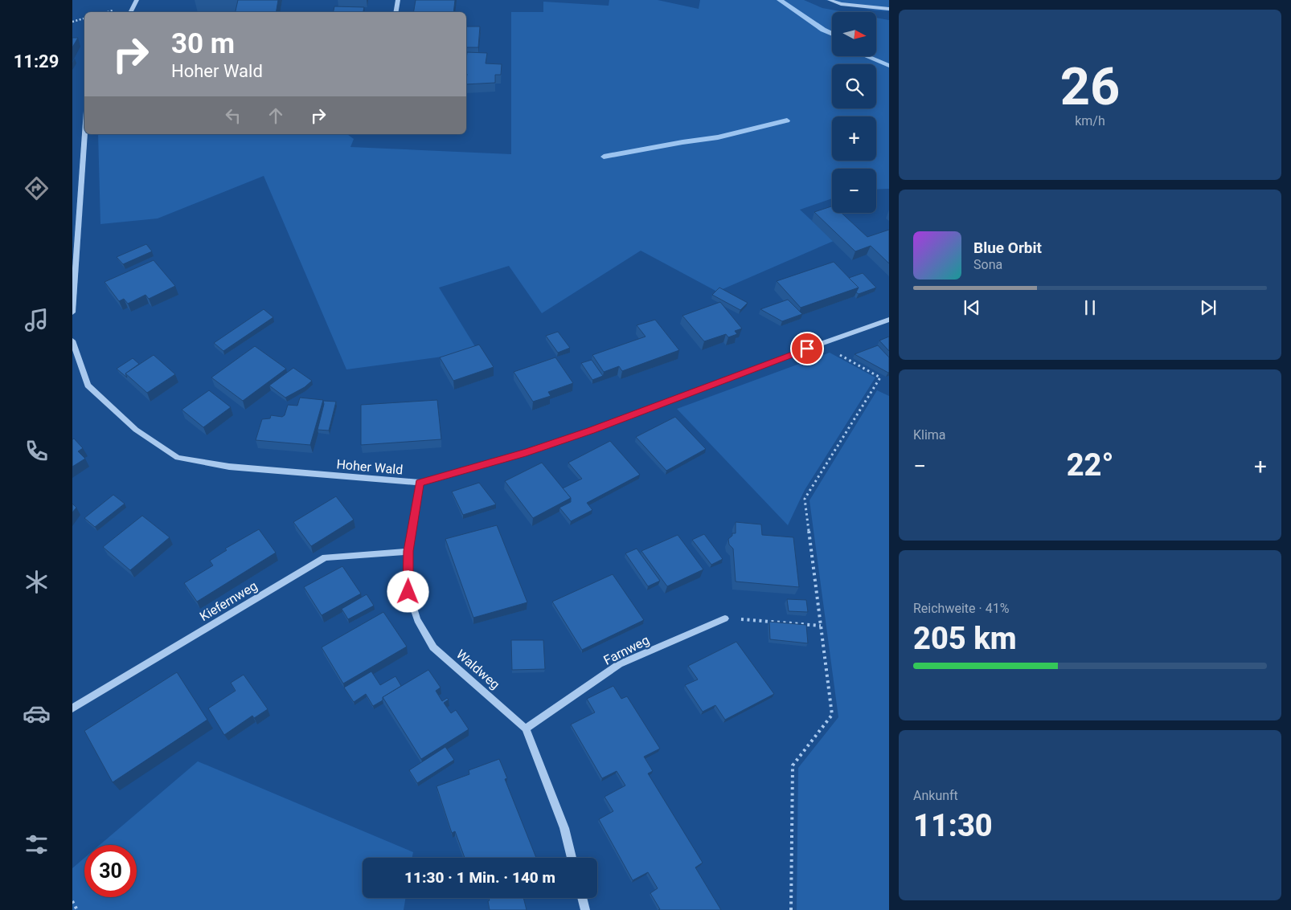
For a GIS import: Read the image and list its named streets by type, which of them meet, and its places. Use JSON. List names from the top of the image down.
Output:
{
  "streets": {
    "street": [
      "Hoher Wald",
      "Kiefernweg",
      "Farnweg",
      "Waldweg"
    ]
  },
  "crossings": [
    ["Hoher Wald", "Waldweg"],
    ["Kiefernweg", "Waldweg"],
    ["Farnweg", "Waldweg"]
  ],
  "north": "right",
  "page": {
    "tabs": "11:29",
    "tile": [
      ["26", "km/h"],
      "Klima",
      ["Reichweite · 41%", "205 km"],
      ["Ankunft", "11:30"]
    ],
    "map_buttons": ["+", "−"],
    "turn": ["30 m", "Hoher Wald"],
    "song": ["Blue Orbit", "Sona"],
    "heat": ["−", "22°", "+"],
    "limit": "30",
    "trip": "11:30 · 1 Min. · 140 m"
  }
}
